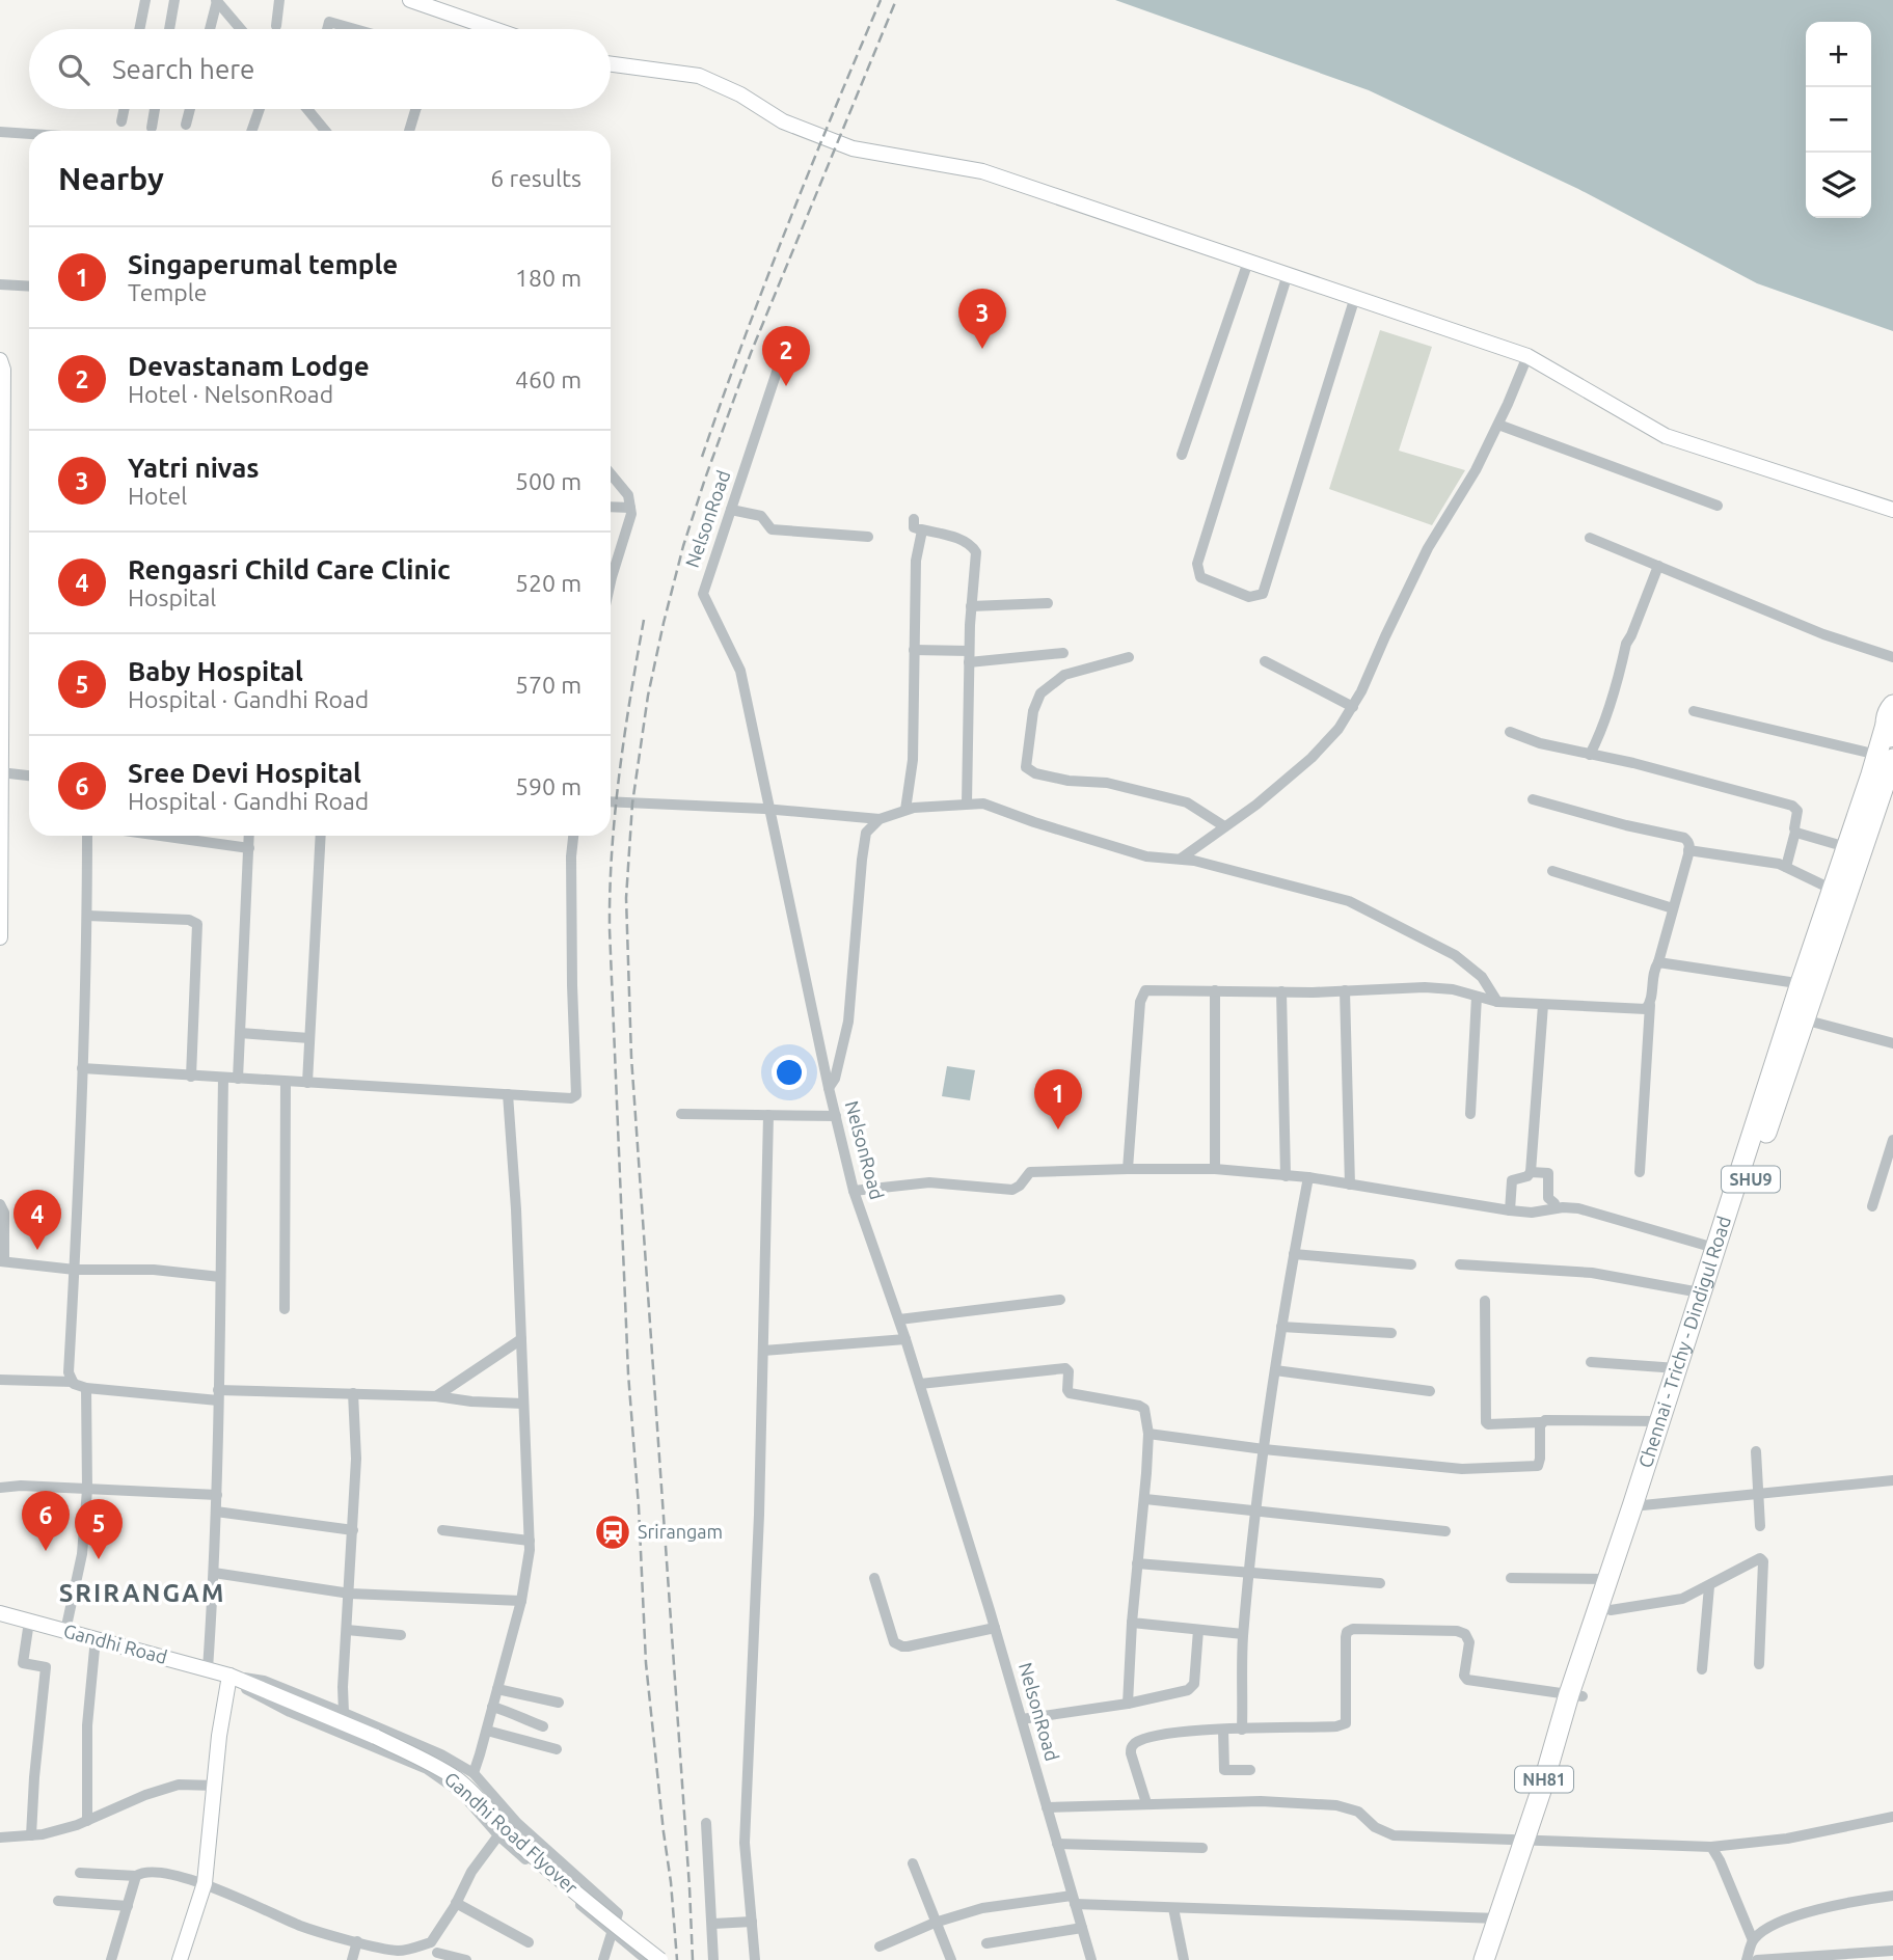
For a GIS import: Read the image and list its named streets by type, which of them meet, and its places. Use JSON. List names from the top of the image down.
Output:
{
  "streets": {
    "highway": ["SHU9", "Chennai - Trichy - Dindigul Road", "NH81"],
    "main road": ["Gandhi Road", "Gandhi Road Flyover"],
    "street": ["NelsonRoad"]
  },
  "crossings": [
    ["Gandhi Road", "Gandhi Road Flyover"]
  ],
  "districts": ["SRIRANGAM"],
  "places": {
    "station": ["Srirangam"]
  },
  "page": {
    "map_buttons": ["+", "−"],
    "search": "Search here",
    "heading": ["Nearby", "6 results"],
    "list": [
      {
        "mark": "1",
        "name": "Singaperumal temple",
        "note": "Temple",
        "value": "180 m"
      },
      {
        "mark": "2",
        "name": "Devastanam Lodge",
        "note": "Hotel · NelsonRoad",
        "value": "460 m"
      },
      {
        "mark": "3",
        "name": "Yatri nivas",
        "note": "Hotel",
        "value": "500 m"
      },
      {
        "mark": "4",
        "name": "Rengasri Child Care Clinic",
        "note": "Hospital",
        "value": "520 m"
      },
      {
        "mark": "5",
        "name": "Baby Hospital",
        "note": "Hospital · Gandhi Road",
        "value": "570 m"
      },
      {
        "mark": "6",
        "name": "Sree Devi Hospital",
        "note": "Hospital · Gandhi Road",
        "value": "590 m"
      }
    ],
    "pins": [
      "3",
      "2",
      "1",
      "4",
      "6",
      "5"
    ]
  }
}
